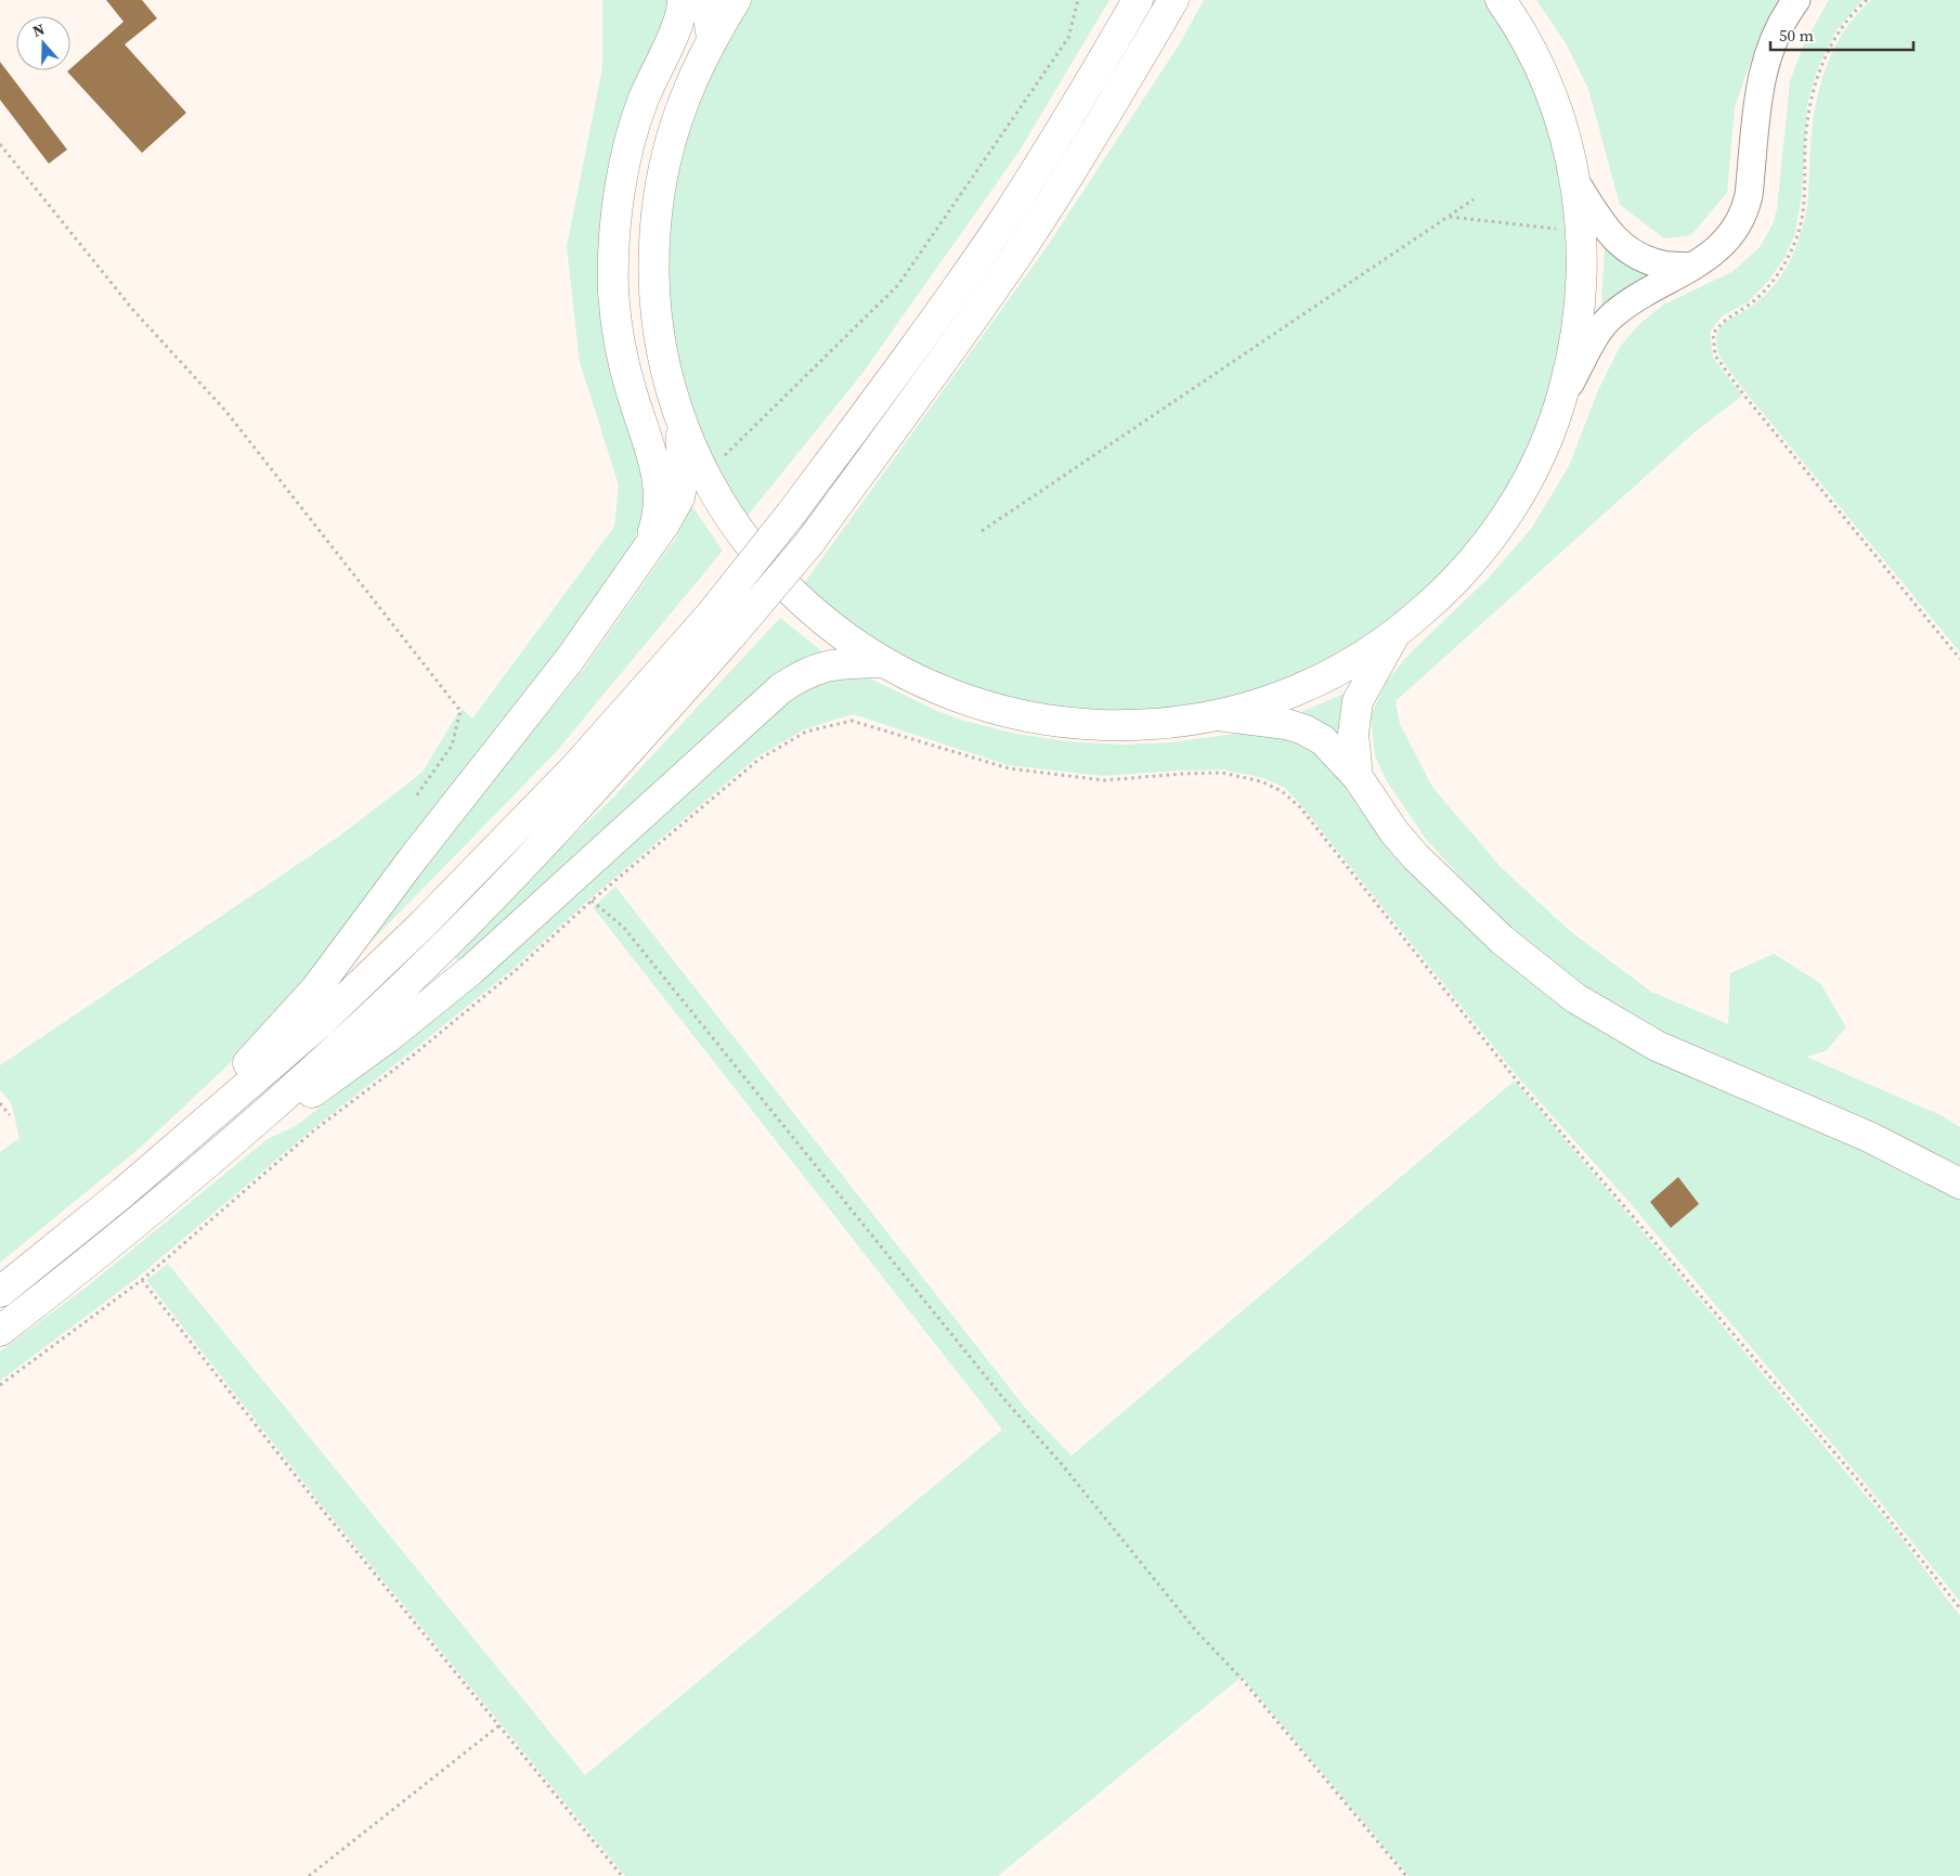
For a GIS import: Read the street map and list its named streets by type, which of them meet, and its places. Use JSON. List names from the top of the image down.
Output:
{
  "scale_bar": "50 m",
  "north": "top"
}
